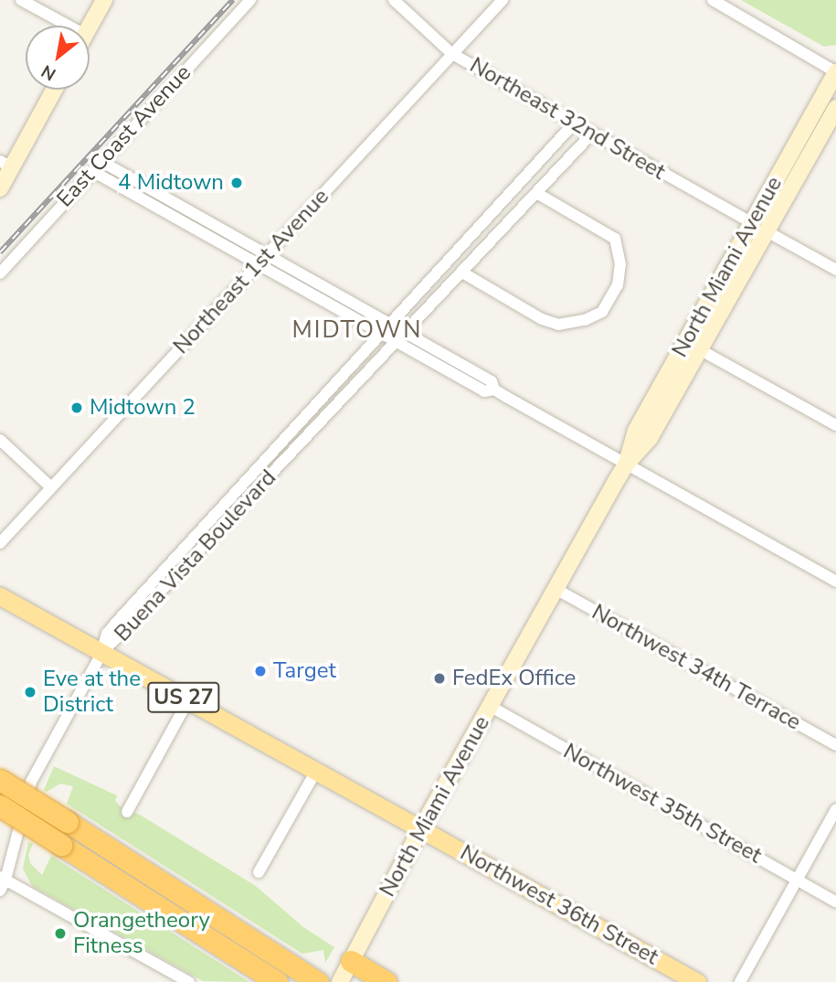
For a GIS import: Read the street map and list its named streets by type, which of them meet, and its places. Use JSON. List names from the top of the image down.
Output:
{
  "streets": {
    "main road": ["North Miami Avenue", "US 27", "Northwest 36th Street"],
    "street": [
      "Northeast 32nd Street",
      "East Coast Avenue",
      "Northeast 1st Avenue",
      "Buena Vista Boulevard",
      "Northwest 34th Terrace",
      "Northwest 35th Street"
    ]
  },
  "crossings": [
    ["Northeast 32nd Street", "North Miami Avenue"],
    ["Northeast 32nd Street", "Northeast 1st Avenue"],
    ["Northeast 32nd Street", "Buena Vista Boulevard"],
    ["North Miami Avenue", "Northwest 34th Terrace"],
    ["North Miami Avenue", "US 27"],
    ["North Miami Avenue", "Northwest 35th Street"],
    ["North Miami Avenue", "Northwest 36th Street"],
    ["Buena Vista Boulevard", "US 27"],
    ["US 27", "Northwest 36th Street"]
  ],
  "districts": ["MIDTOWN"],
  "places": [
    "4 Midtown",
    "Midtown 2",
    "Target",
    "FedEx Office",
    "Eve at the District",
    "Orangetheory Fitness"
  ],
  "north": "bottom left"
}
